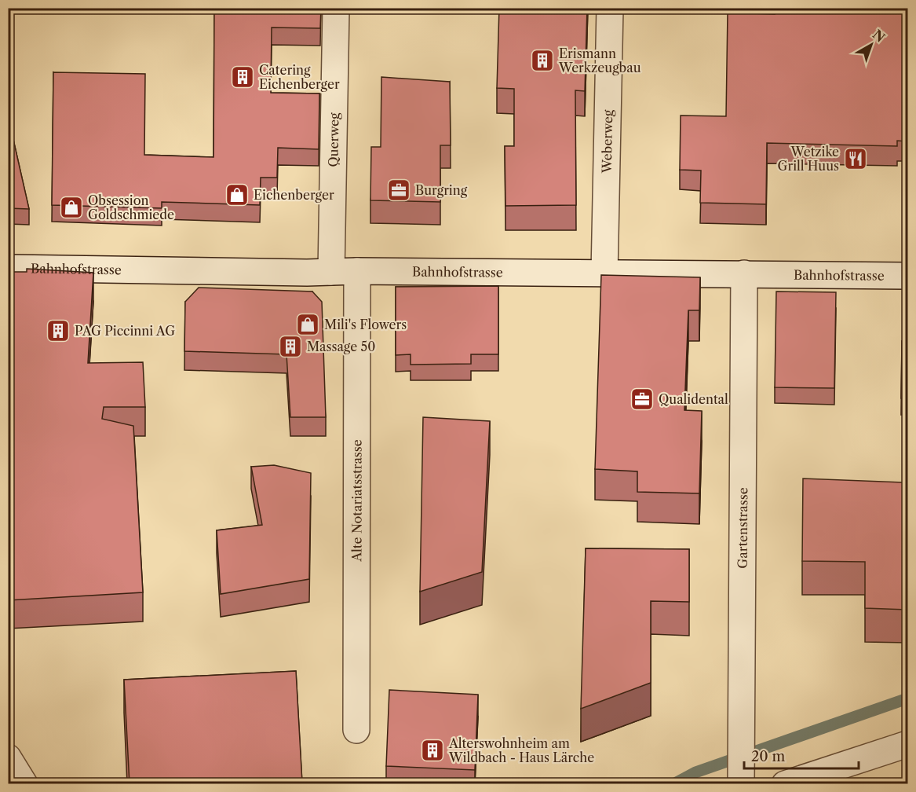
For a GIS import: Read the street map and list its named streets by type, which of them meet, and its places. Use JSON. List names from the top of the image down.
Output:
{
  "streets": {
    "street": [
      "Querweg",
      "Weberweg",
      "Bahnhofstrasse",
      "Alte Notariatsstrasse",
      "Gartenstrasse"
    ]
  },
  "crossings": [
    ["Querweg", "Bahnhofstrasse"],
    ["Weberweg", "Bahnhofstrasse"],
    ["Bahnhofstrasse", "Alte Notariatsstrasse"],
    ["Bahnhofstrasse", "Gartenstrasse"]
  ],
  "places": {
    "building": [
      "Erismann Werkzeugbau",
      "Catering Eichenberger",
      "PAG Piccinni AG",
      "Massage 50",
      "Alterswohnheim am Wildbach - Haus Lärche"
    ],
    "restaurant": ["Wetzike Grill Huus"],
    "office": ["Burgring", "Qualidental"],
    "shop": ["Eichenberger", "Obsession Goldschmiede", "Mili's Flowers"]
  },
  "scale_bar": "20 m",
  "north": "top right"
}
